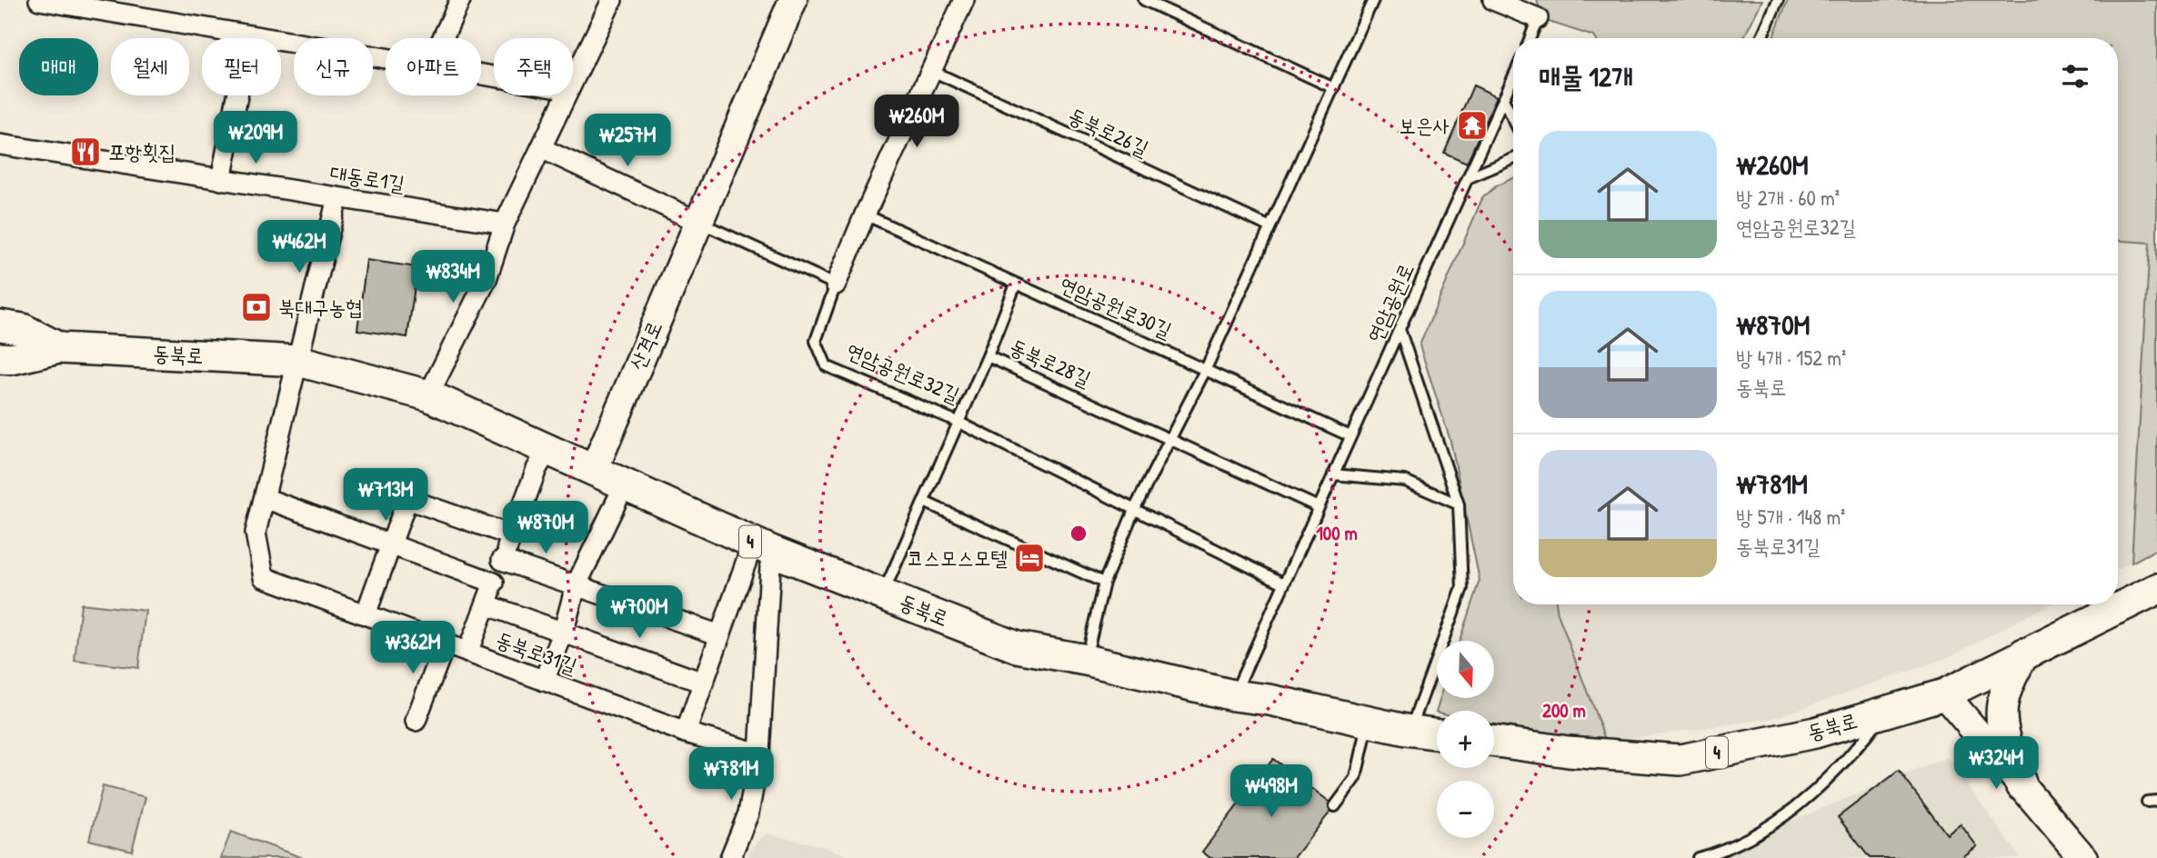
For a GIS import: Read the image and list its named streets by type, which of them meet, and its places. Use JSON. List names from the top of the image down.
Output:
{
  "streets": {
    "main road": ["동북로", "4"],
    "street": [
      "대동로1길",
      "산격로",
      "연암공원로32길",
      "동북로31길"
    ],
    "lane": [
      "동북로26길",
      "연암공원로",
      "연암공원로30길",
      "동북로28길"
    ]
  },
  "crossings": [
    ["동북로26길", "연암공원로32길"],
    ["연암공원로", "연암공원로30길"],
    ["연암공원로", "동북로"],
    ["연암공원로", "연암공원로32길"],
    ["연암공원로30길", "동북로28길"],
    ["연암공원로30길", "연암공원로32길"],
    ["산격로", "동북로"],
    ["동북로", "동북로28길"],
    ["동북로", "동북로31길"],
    ["동북로28길", "연암공원로32길"]
  ],
  "places": {
    "temple": ["보은사"],
    "restaurant": ["포항횟집"],
    "bank": ["북대구농협"],
    "hotel": ["코스모스모텔"]
  },
  "north": "bottom",
  "page": {
    "chip": [
      "매매",
      "월세",
      "필터",
      "신규",
      "아파트",
      "주택"
    ],
    "heading": "매물 12개",
    "price": [
      "₩260M",
      "₩209M",
      "₩257M",
      "₩462M",
      "₩834M",
      "₩713M",
      "₩870M",
      "₩700M",
      "₩362M",
      "₩324M",
      "₩781M",
      "₩498M"
    ],
    "list": [
      {
        "name": "₩260M",
        "note": "방 2개 · 60 m² · 연암공원로32길"
      },
      {
        "name": "₩870M",
        "note": "방 4개 · 152 m² · 동북로"
      },
      {
        "name": "₩781M",
        "note": "방 5개 · 148 m² · 동북로31길"
      }
    ],
    "map_buttons": ["+", "−"]
  },
  "rings": ["100 m", "200 m"]
}
